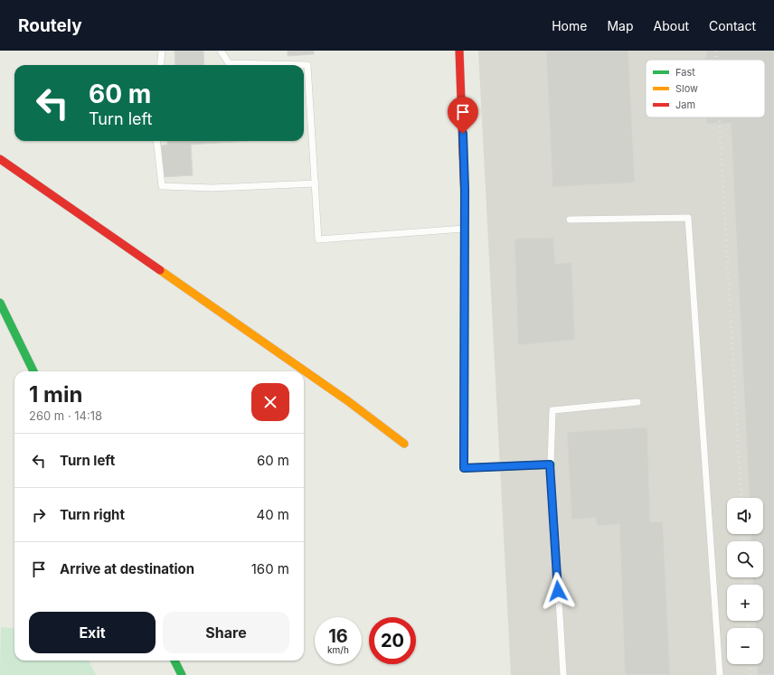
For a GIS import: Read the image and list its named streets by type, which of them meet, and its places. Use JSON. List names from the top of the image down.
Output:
{
  "legend": ["Fast", "Slow", "Jam"],
  "page": {
    "header": "Routely",
    "nav": [
      "Home",
      "Map",
      "About",
      "Contact"
    ],
    "turn": ["60 m", "Turn left"],
    "heading": ["1 min", "260 m · 14:18"],
    "list": [
      {
        "name": "Turn left",
        "value": "60 m"
      },
      {
        "name": "Turn right",
        "value": "40 m"
      },
      {
        "name": "Arrive at destination",
        "value": "160 m"
      }
    ],
    "map_buttons": ["+", "−"],
    "buttons": ["Exit", "Share"],
    "speed": "16 km/h",
    "limit": "20"
  }
}
